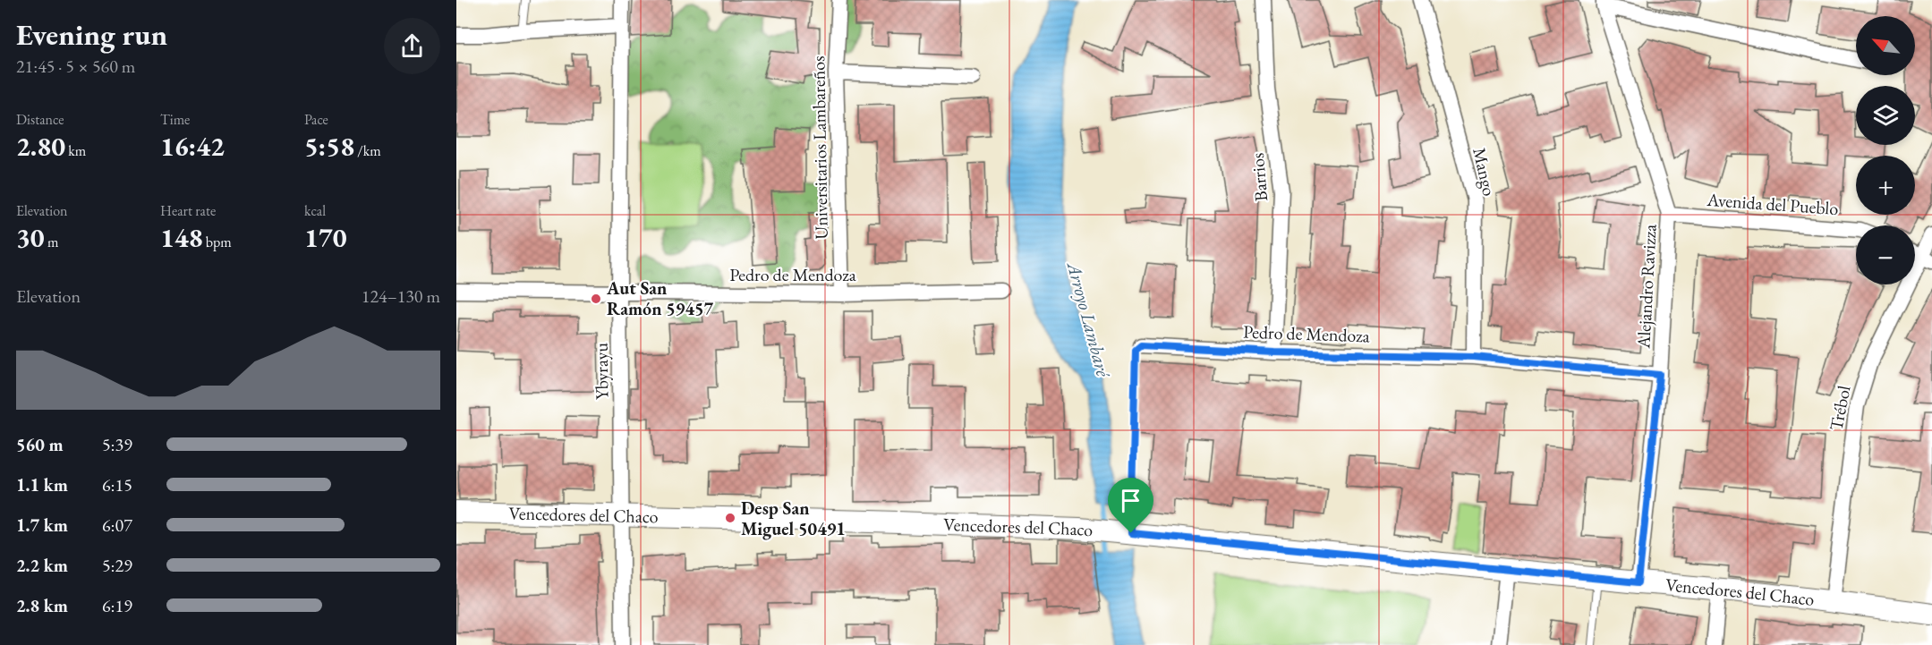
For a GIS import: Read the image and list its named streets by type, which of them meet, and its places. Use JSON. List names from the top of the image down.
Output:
{
  "streets": {
    "street": [
      "Universitarios Lambareños",
      "Mango",
      "Barrios",
      "Avenida del Pueblo",
      "Pedro de Mendoza",
      "Alejandro Ravizza",
      "Ybyrayu",
      "Trébol",
      "Vencedores del Chaco"
    ]
  },
  "crossings": [
    ["Universitarios Lambareños", "Pedro de Mendoza"],
    ["Mango", "Pedro de Mendoza"],
    ["Barrios", "Pedro de Mendoza"],
    ["Avenida del Pueblo", "Alejandro Ravizza"],
    ["Pedro de Mendoza", "Alejandro Ravizza"],
    ["Pedro de Mendoza", "Ybyrayu"],
    ["Alejandro Ravizza", "Vencedores del Chaco"],
    ["Ybyrayu", "Vencedores del Chaco"],
    ["Trébol", "Vencedores del Chaco"]
  ],
  "water": ["Arroyo Lambaré"],
  "places": ["Aut San Ramón 59457", "Desp San Miguel 50491"],
  "north": "top left",
  "page": {
    "heading": ["Evening run", "21:45 · 5 × 560 m"],
    "map_buttons": ["+", "−"],
    "stats": [
      ["Distance", "2.80 km"],
      ["Time", "16:42"],
      ["Pace", "5:58 /km"],
      ["Elevation", "30 m"],
      ["Heart rate", "148 bpm"],
      ["kcal", "170"]
    ],
    "chart": ["Elevation", "124–130 m"],
    "list": [
      {
        "name": "560 m",
        "note": "5:39"
      },
      {
        "name": "1.1 km",
        "note": "6:15"
      },
      {
        "name": "1.7 km",
        "note": "6:07"
      },
      {
        "name": "2.2 km",
        "note": "5:29"
      },
      {
        "name": "2.8 km",
        "note": "6:19"
      }
    ]
  }
}
